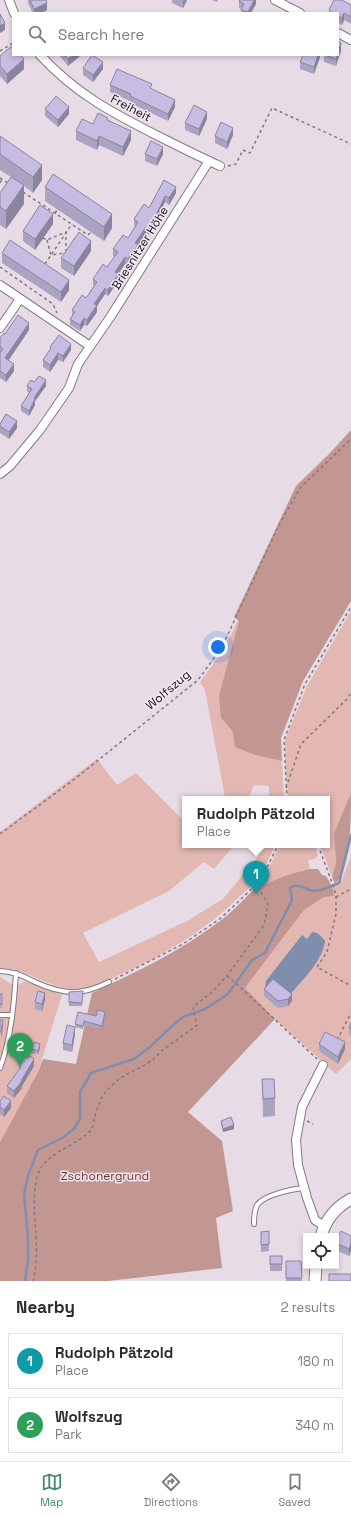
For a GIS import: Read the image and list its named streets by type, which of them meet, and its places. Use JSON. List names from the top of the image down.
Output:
{
  "streets": {
    "street": ["Freiheit", "Briesnitzer Höhe"],
    "path": ["Wolfszug"]
  },
  "crossings": [
    ["Freiheit", "Briesnitzer Höhe"]
  ],
  "parks": ["Zschonergrund"],
  "page": {
    "search": "Search here",
    "popup": ["Rudolph Pätzold", "Place"],
    "pins": ["1", "2"],
    "heading": ["Nearby", "2 results"],
    "list": [
      {
        "mark": "1",
        "name": "Rudolph Pätzold",
        "note": "Place",
        "value": "180 m"
      },
      {
        "mark": "2",
        "name": "Wolfszug",
        "note": "Park",
        "value": "340 m"
      }
    ],
    "nav": ["Map", "Directions", "Saved"]
  }
}
